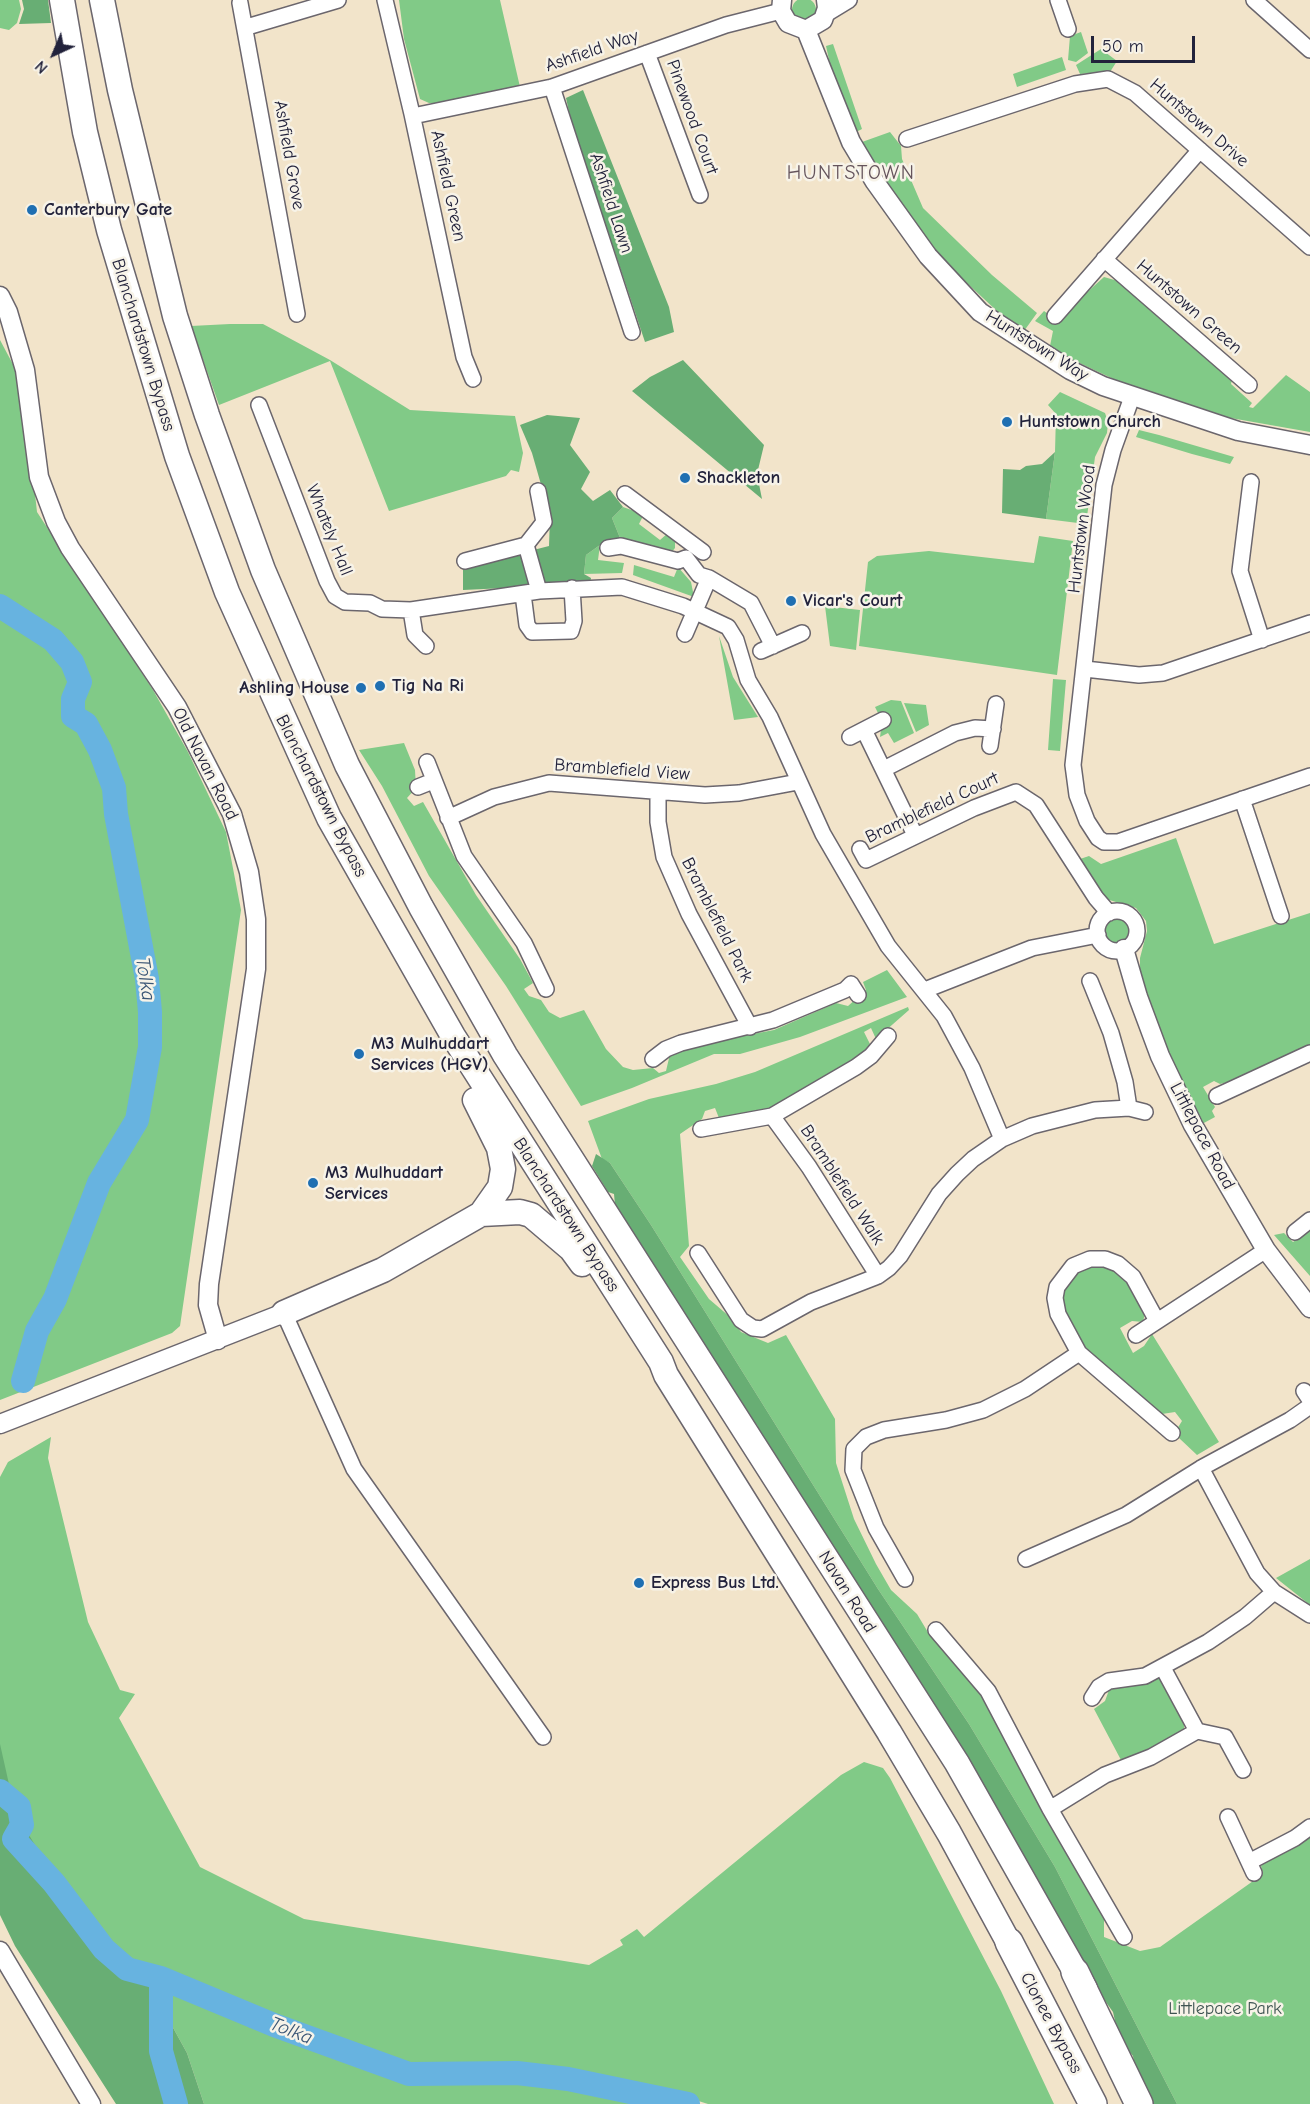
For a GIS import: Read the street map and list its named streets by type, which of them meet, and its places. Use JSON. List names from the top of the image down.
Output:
{
  "streets": {
    "highway": ["Blanchardstown Bypass", "Navan Road", "Clonee Bypass"],
    "street": [
      "Ashfield Way",
      "Pinewood Court",
      "Huntstown Drive",
      "Ashfield Grove",
      "Ashfield Green",
      "Ashfield Lawn",
      "Huntstown Green",
      "Huntstown Way",
      "Huntstown Wood",
      "Whately Hall",
      "Old Navan Road",
      "Bramblefield View",
      "Bramblefield Court",
      "Bramblefield Park",
      "Littlepace Road",
      "Bramblefield Walk"
    ]
  },
  "crossings": [
    ["Ashfield Way", "Pinewood Court"],
    ["Ashfield Way", "Ashfield Green"],
    ["Ashfield Way", "Ashfield Lawn"],
    ["Blanchardstown Bypass", "Navan Road"],
    ["Huntstown Way", "Huntstown Wood"],
    ["Bramblefield View", "Bramblefield Park"],
    ["Bramblefield Court", "Littlepace Road"],
    ["Navan Road", "Clonee Bypass"]
  ],
  "districts": ["HUNTSTOWN"],
  "water": ["Tolka"],
  "parks": ["Littlepace Park"],
  "places": [
    "Canterbury Gate",
    "Huntstown Church",
    "Shackleton",
    "Vicar's Court",
    "Tig Na Ri",
    "Ashling House",
    "M3 Mulhuddart Services (HGV)",
    "M3 Mulhuddart Services",
    "Express Bus Ltd."
  ],
  "scale_bar": "50 m",
  "north": "bottom left"
}
